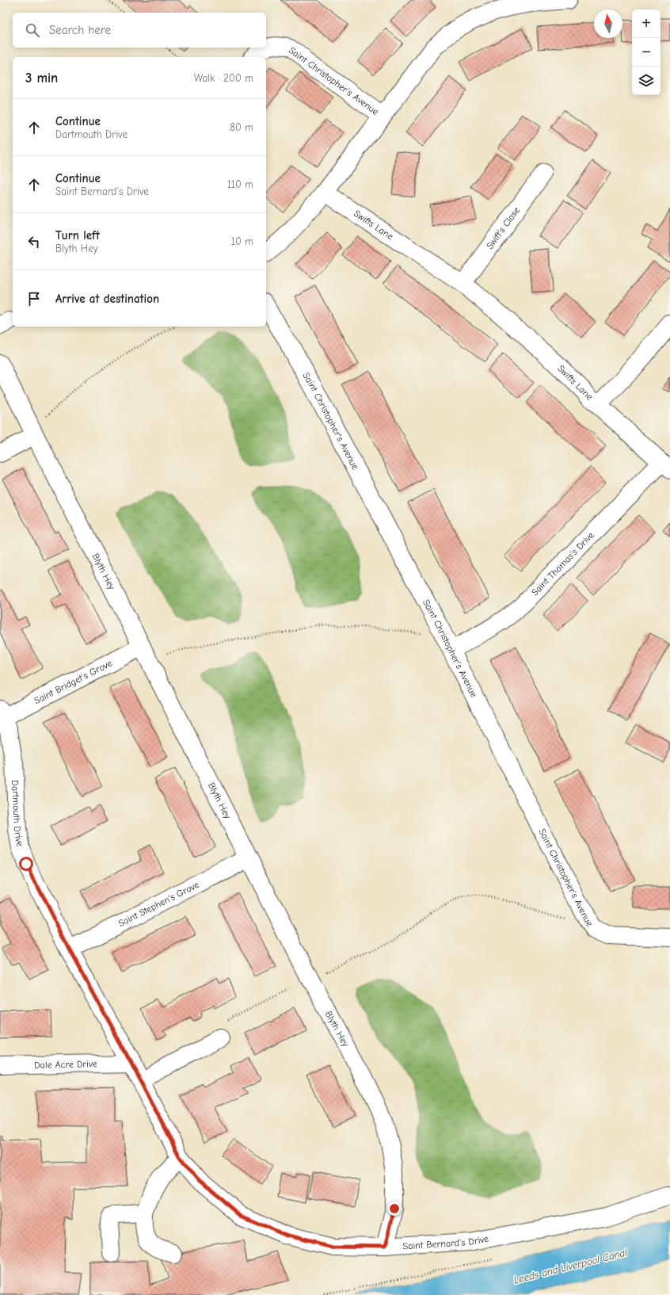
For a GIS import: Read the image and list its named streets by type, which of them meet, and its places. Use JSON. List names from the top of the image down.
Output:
{
  "streets": {
    "street": [
      "Saint Christopher's Avenue",
      "Swifts Lane",
      "Swift's Close",
      "Saint Thomas's Drive",
      "Blyth Hey",
      "Saint Bridget's Grove",
      "Dartmouth Drive",
      "Saint Stephen's Grove",
      "Dale Acre Drive",
      "Saint Bernard's Drive"
    ]
  },
  "crossings": [
    ["Saint Christopher's Avenue", "Saint Thomas's Drive"],
    ["Swifts Lane", "Swift's Close"],
    ["Swifts Lane", "Saint Thomas's Drive"],
    ["Blyth Hey", "Saint Bridget's Grove"],
    ["Blyth Hey", "Saint Stephen's Grove"],
    ["Blyth Hey", "Saint Bernard's Drive"],
    ["Saint Bridget's Grove", "Dartmouth Drive"],
    ["Dartmouth Drive", "Saint Stephen's Grove"],
    ["Dartmouth Drive", "Dale Acre Drive"],
    ["Dartmouth Drive", "Saint Bernard's Drive"],
    ["Dale Acre Drive", "Saint Bernard's Drive"]
  ],
  "water": ["Leeds and Liverpool Canal"],
  "north": "top",
  "page": {
    "map_buttons": ["+", "−"],
    "search": "Search here",
    "heading": ["3 min", "Walk · 200 m"],
    "list": [
      ["Continue", "Dartmouth Drive", "80 m"],
      ["Continue", "Saint Bernard's Drive", "110 m"],
      ["Turn left", "Blyth Hey", "10 m"],
      "Arrive at destination"
    ]
  }
}
